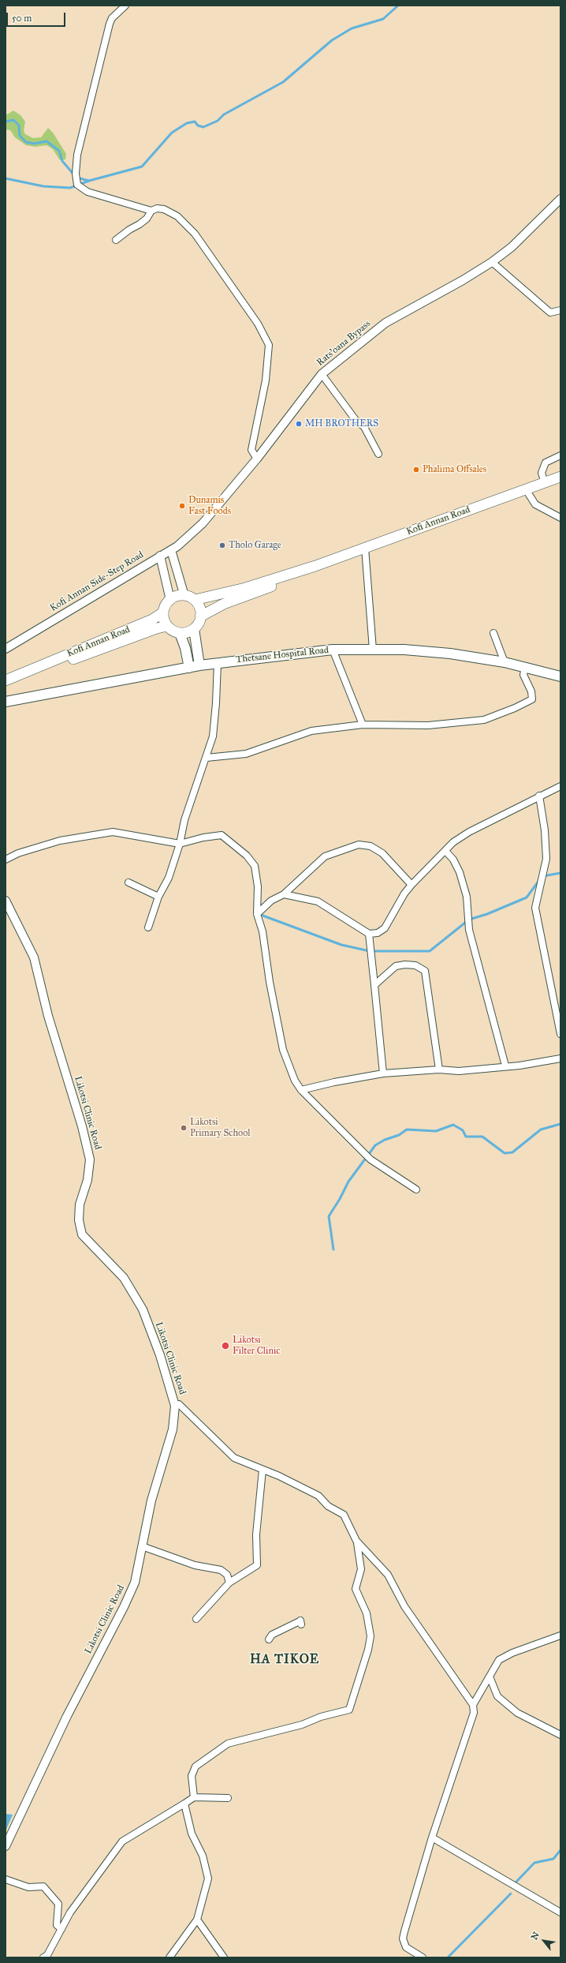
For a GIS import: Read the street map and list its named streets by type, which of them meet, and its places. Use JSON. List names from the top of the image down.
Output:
{
  "streets": {
    "main road": ["Kofi Annan Road", "Thetsane Hospital Road"],
    "street": ["Rats'oana Bypass", "Kofi Annan Side-Step Road", "Likotsi Clinic Road"]
  },
  "crossings": [
    ["Rats'oana Bypass", "Kofi Annan Side-Step Road"]
  ],
  "districts": ["HA TIKOE"],
  "places": [
    "MH BROTHERS",
    "Phalima Offsales",
    "Dunamis Fast Foods",
    "Tholo Garage",
    "Likotsi Primary School",
    "Likotsi Filter Clinic"
  ],
  "scale_bar": "50 m",
  "north": "top left"
}
